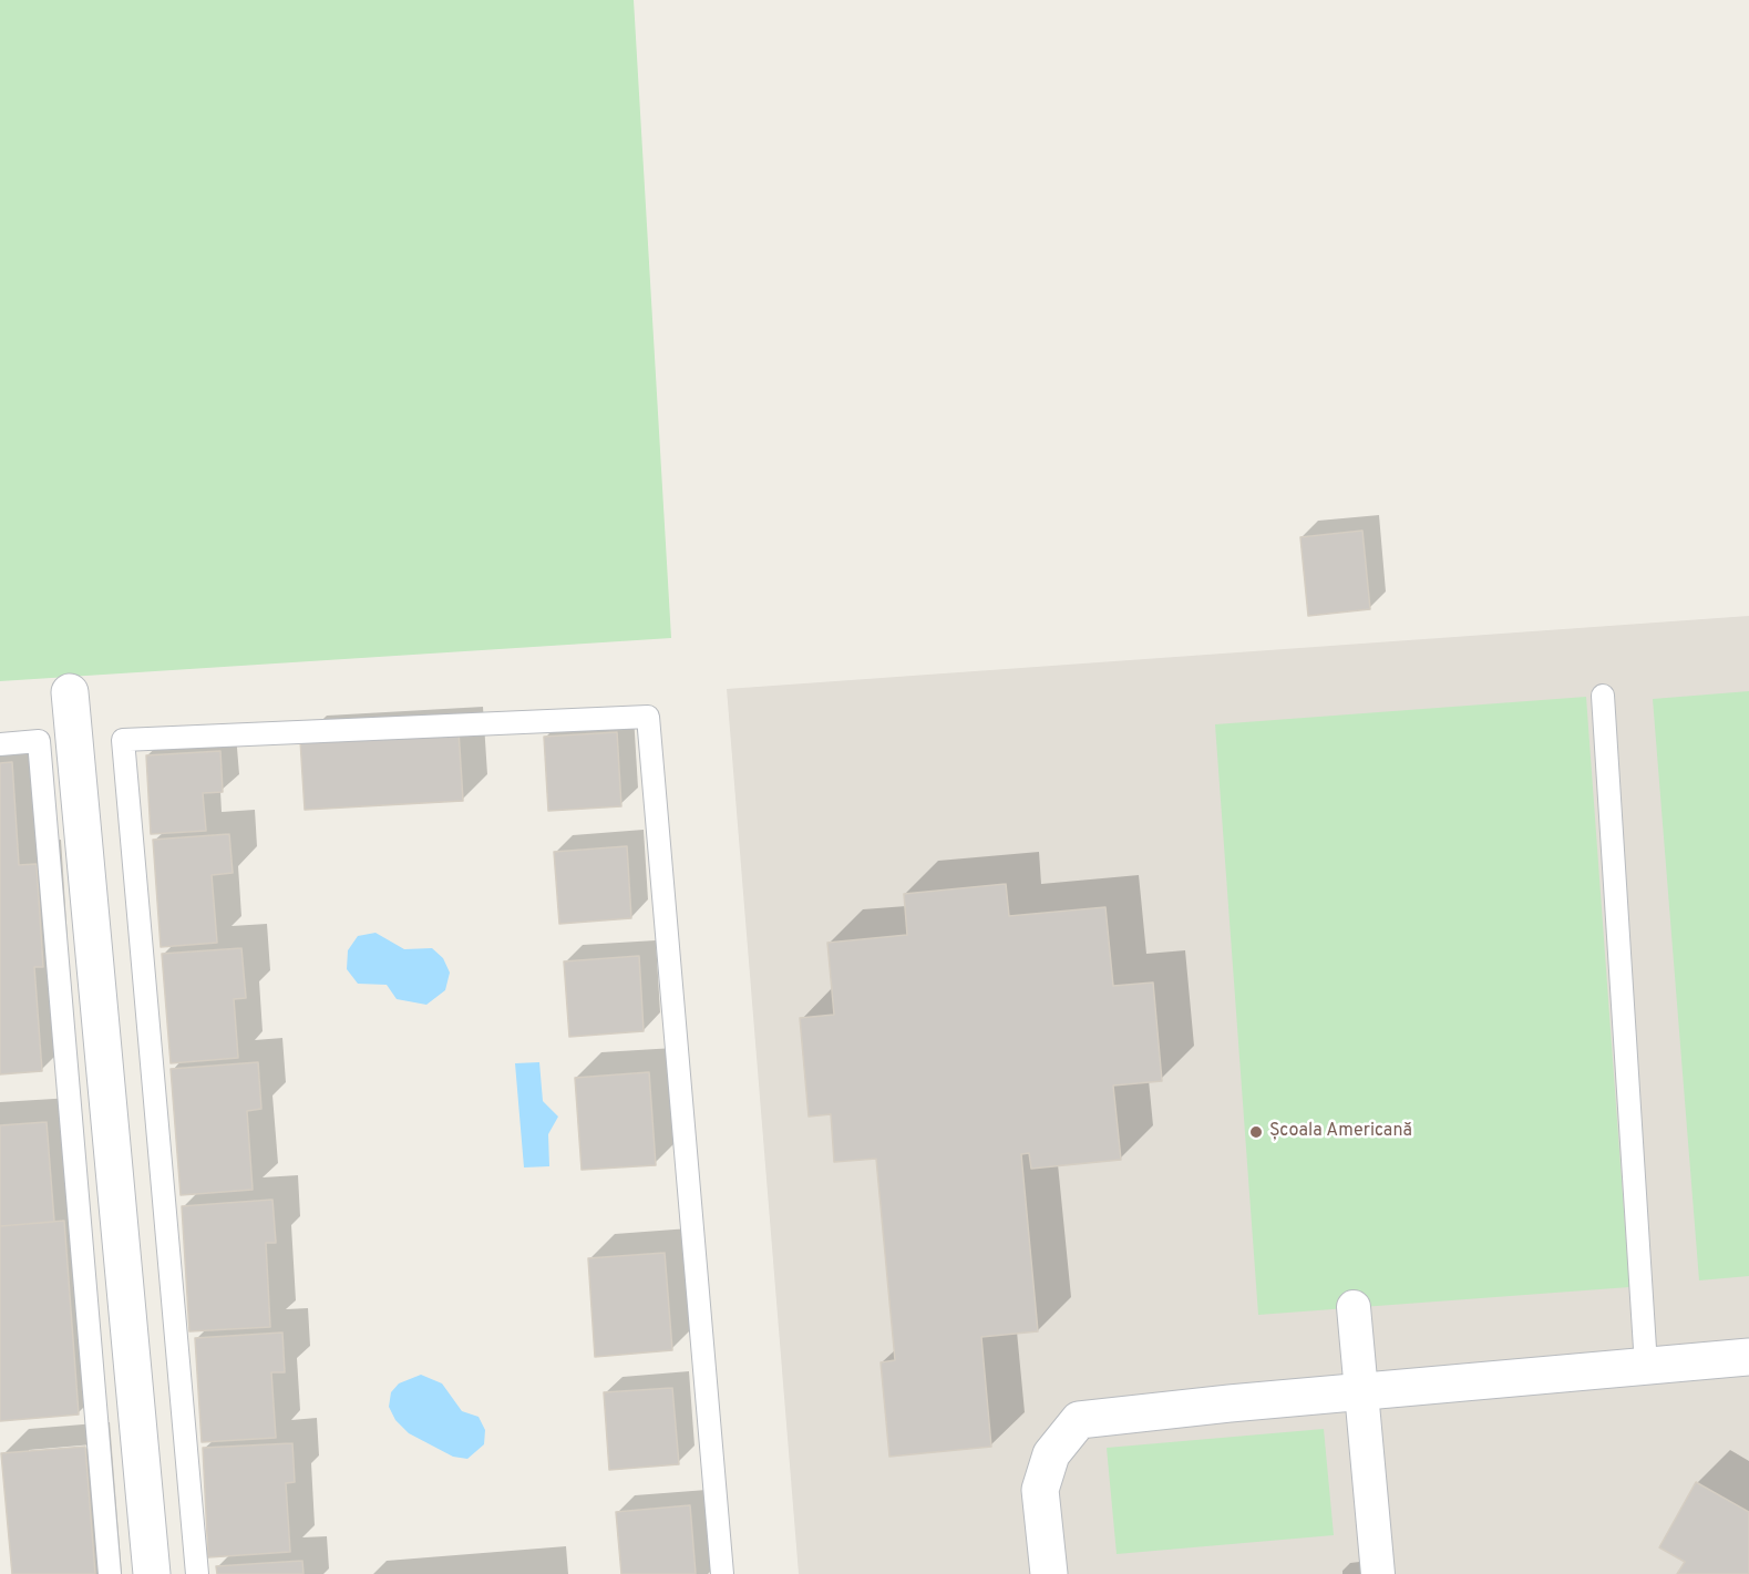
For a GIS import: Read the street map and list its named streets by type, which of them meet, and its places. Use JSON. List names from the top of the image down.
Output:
{
  "places": ["Școala Americană"]
}
